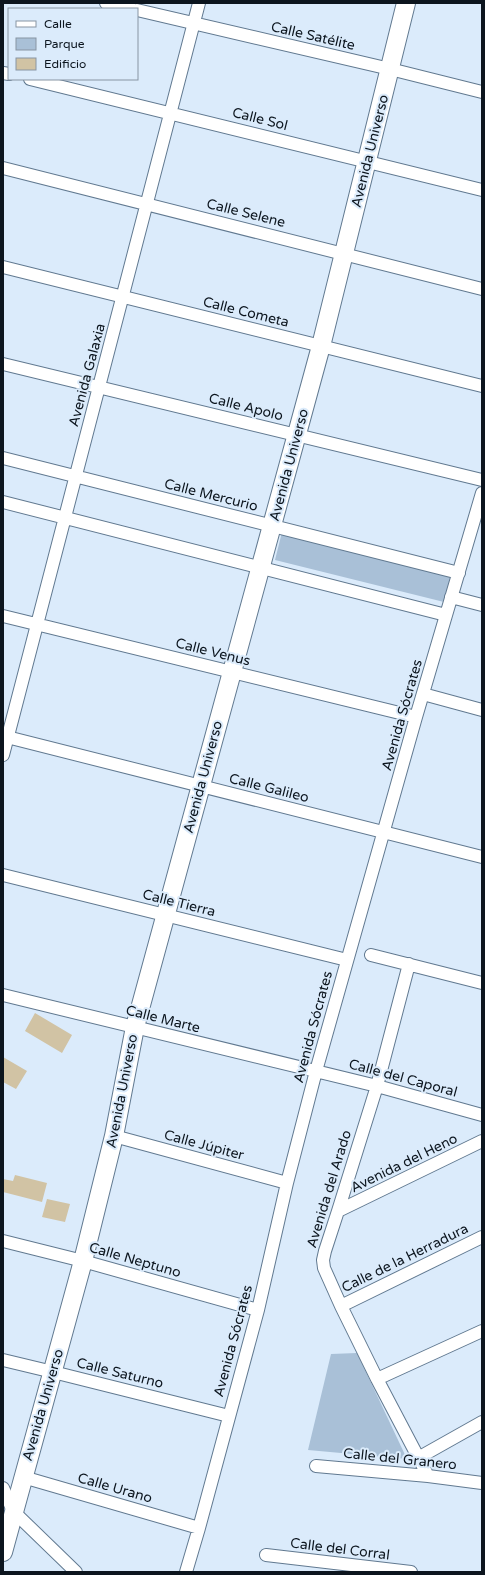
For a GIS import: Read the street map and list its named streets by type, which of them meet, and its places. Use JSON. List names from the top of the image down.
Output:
{
  "streets": {
    "street": [
      "Calle Satélite",
      "Calle Sol",
      "Avenida Universo",
      "Calle Selene",
      "Calle Cometa",
      "Avenida Galaxia",
      "Calle Apolo",
      "Calle Mercurio",
      "Calle Venus",
      "Avenida Sócrates",
      "Calle Galileo",
      "Calle Tierra",
      "Calle Marte",
      "Calle del Caporal",
      "Calle Júpiter",
      "Avenida del Heno",
      "Avenida del Arado",
      "Calle de la Herradura",
      "Calle Neptuno",
      "Calle Saturno",
      "Calle del Granero",
      "Calle Urano",
      "Calle del Corral"
    ]
  },
  "crossings": [
    ["Calle Satélite", "Avenida Universo"],
    ["Calle Satélite", "Avenida Galaxia"],
    ["Calle Sol", "Avenida Universo"],
    ["Calle Sol", "Avenida Galaxia"],
    ["Avenida Universo", "Calle Selene"],
    ["Avenida Universo", "Calle Cometa"],
    ["Avenida Universo", "Calle Apolo"],
    ["Avenida Universo", "Calle Mercurio"],
    ["Avenida Universo", "Calle Venus"],
    ["Avenida Universo", "Calle Galileo"],
    ["Avenida Universo", "Calle Tierra"],
    ["Avenida Universo", "Calle Marte"],
    ["Avenida Universo", "Calle Júpiter"],
    ["Avenida Universo", "Calle Neptuno"],
    ["Avenida Universo", "Calle Saturno"],
    ["Avenida Universo", "Calle Urano"],
    ["Calle Selene", "Avenida Galaxia"],
    ["Calle Cometa", "Avenida Galaxia"],
    ["Avenida Galaxia", "Calle Apolo"],
    ["Avenida Galaxia", "Calle Mercurio"],
    ["Avenida Galaxia", "Calle Venus"],
    ["Avenida Galaxia", "Calle Galileo"],
    ["Calle Mercurio", "Avenida Sócrates"],
    ["Calle Venus", "Avenida Sócrates"],
    ["Avenida Sócrates", "Calle Galileo"],
    ["Avenida Sócrates", "Calle Tierra"],
    ["Avenida Sócrates", "Calle Marte"],
    ["Avenida Sócrates", "Calle del Caporal"],
    ["Avenida Sócrates", "Calle Júpiter"],
    ["Avenida Sócrates", "Calle Neptuno"],
    ["Avenida Sócrates", "Calle Saturno"],
    ["Avenida Sócrates", "Calle Urano"],
    ["Calle Marte", "Calle del Caporal"],
    ["Calle del Caporal", "Avenida del Arado"],
    ["Avenida del Heno", "Avenida del Arado"],
    ["Avenida del Arado", "Calle de la Herradura"],
    ["Avenida del Arado", "Calle del Granero"]
  ],
  "legend": ["Calle", "Parque", "Edificio"]
}
